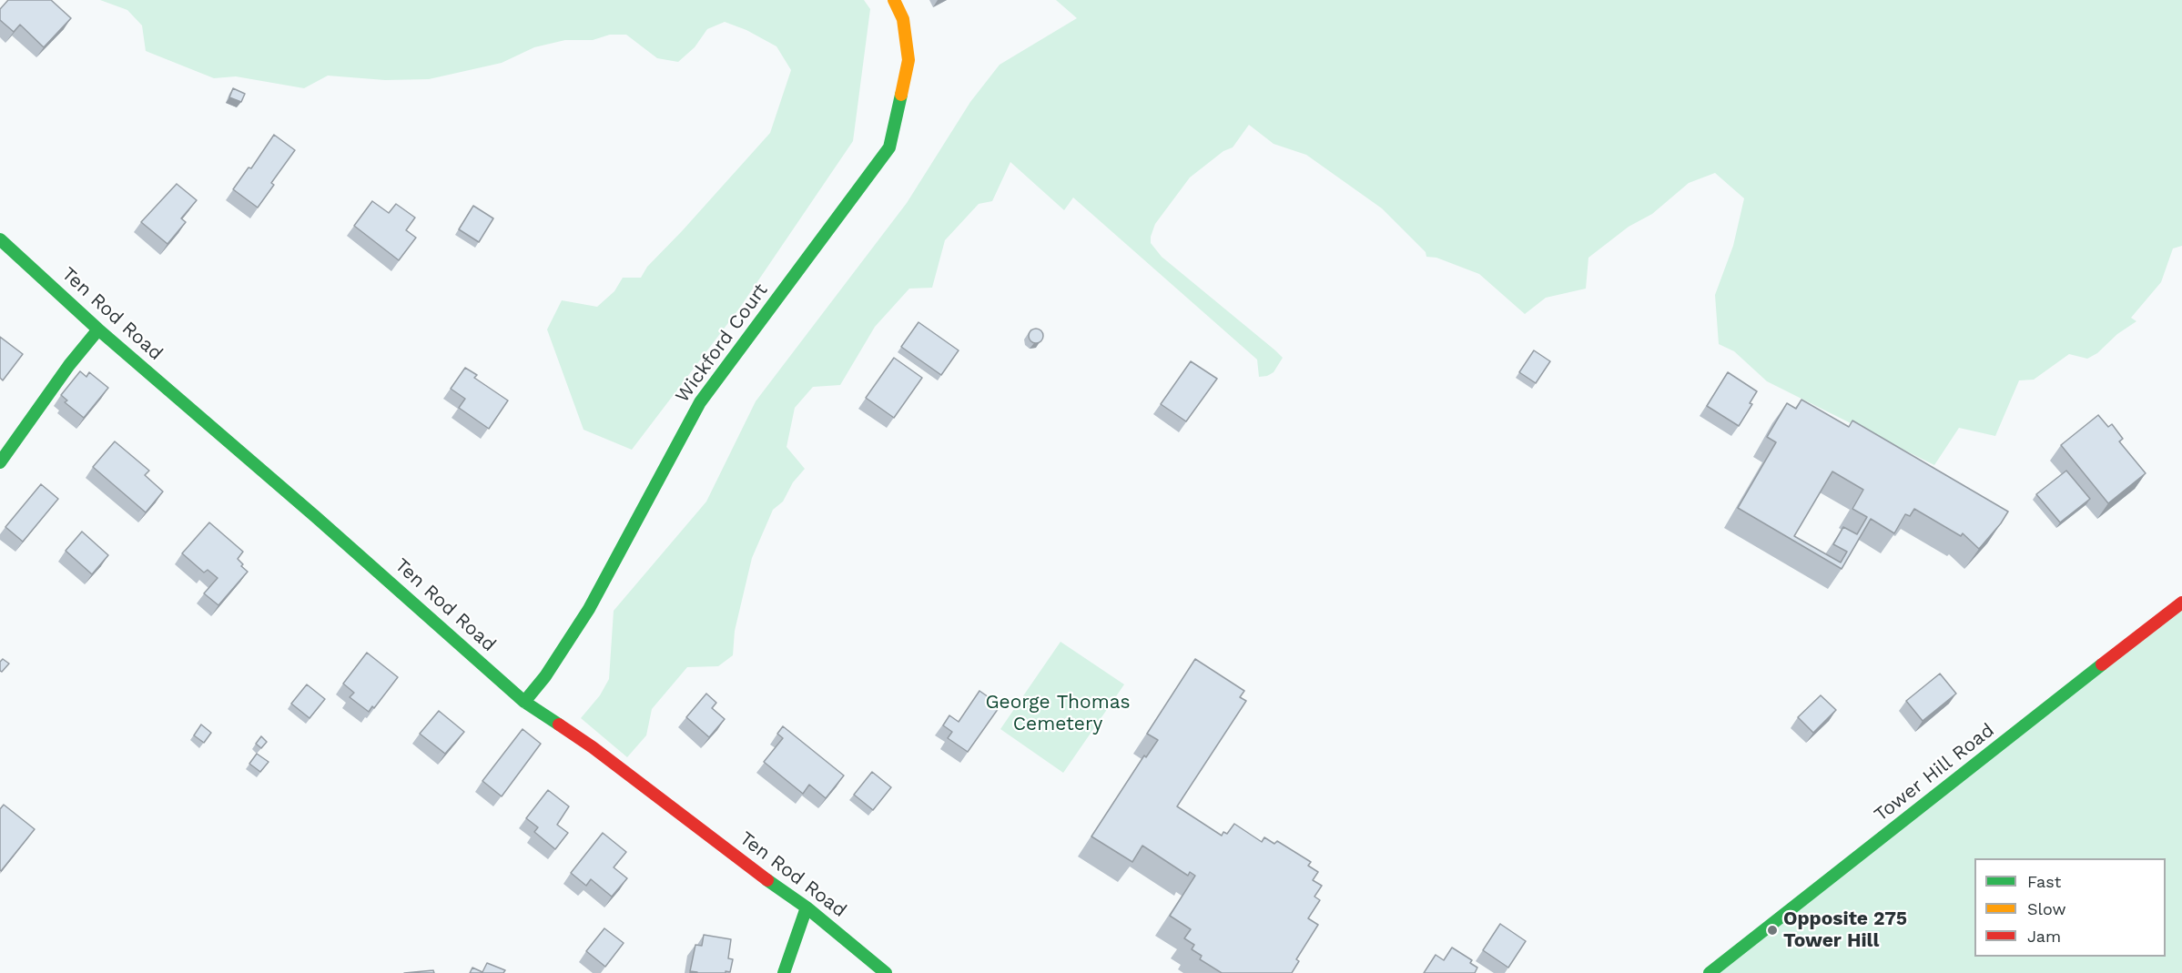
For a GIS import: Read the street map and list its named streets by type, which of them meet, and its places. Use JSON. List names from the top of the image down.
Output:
{
  "streets": {
    "main road": ["Ten Rod Road", "Wickford Court", "Tower Hill Road"]
  },
  "crossings": [
    ["Ten Rod Road", "Wickford Court"]
  ],
  "parks": ["George Thomas Cemetery"],
  "places": ["Opposite 275 Tower Hill"],
  "legend": ["Fast", "Slow", "Jam"]
}
